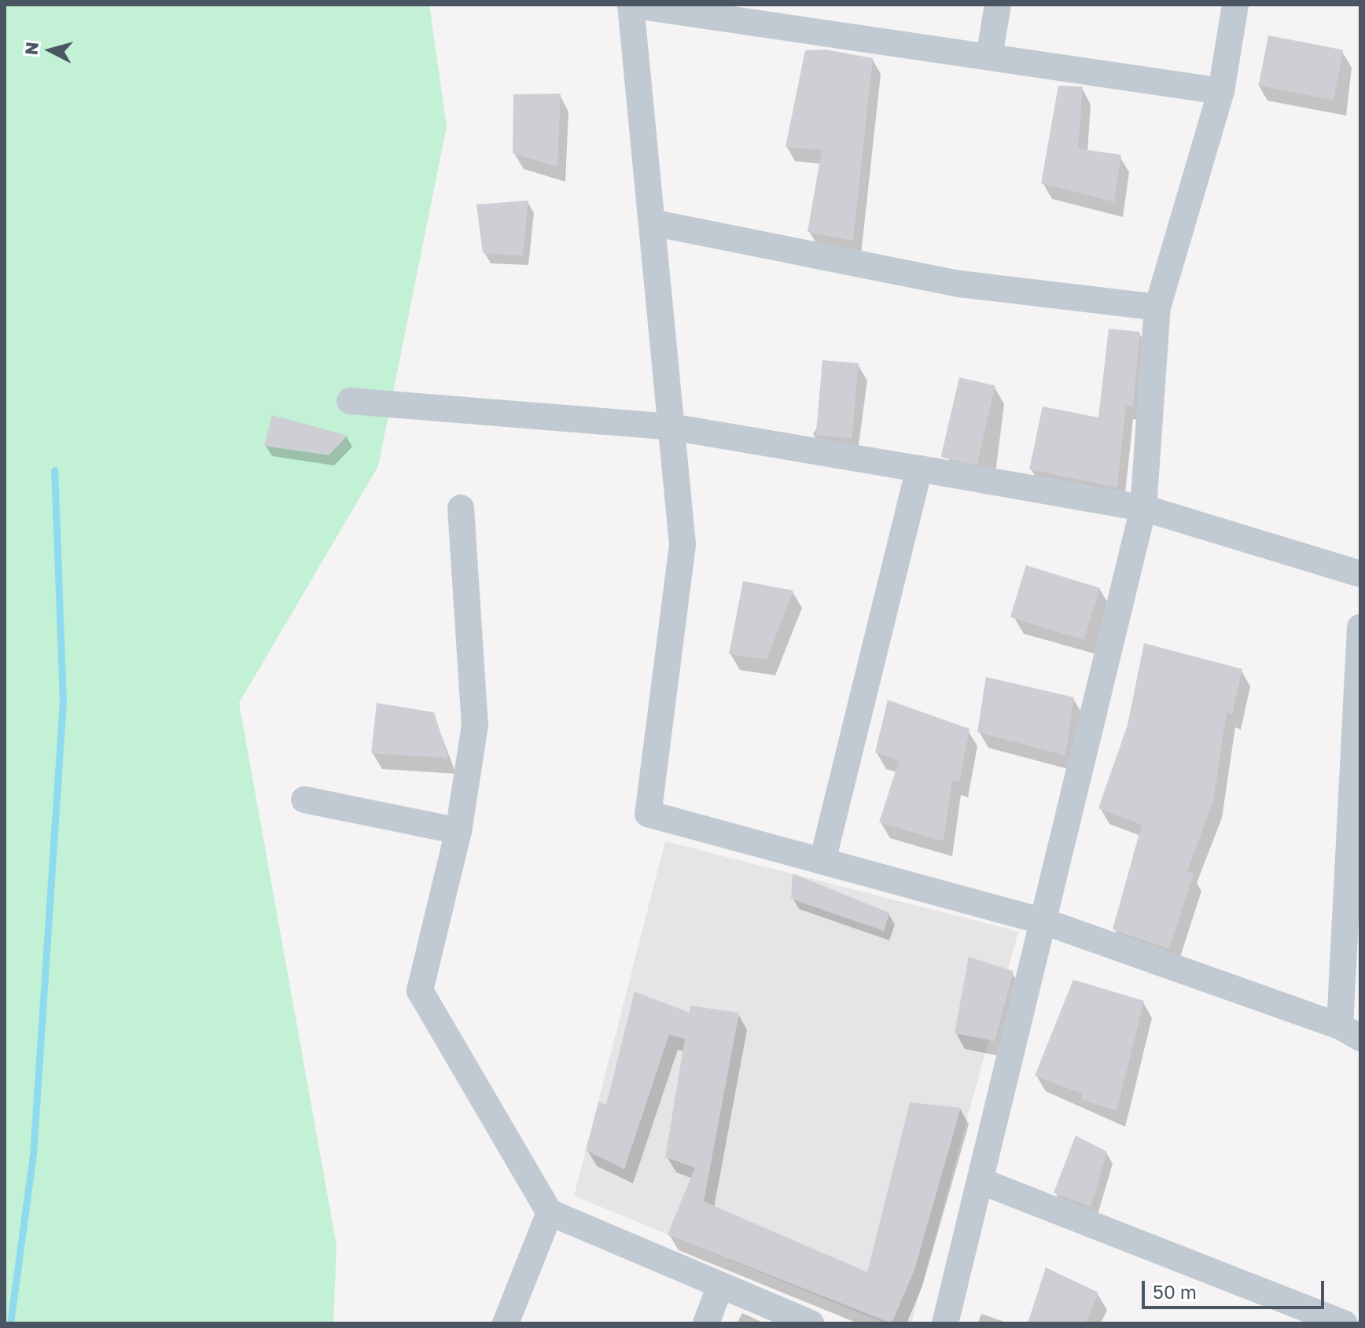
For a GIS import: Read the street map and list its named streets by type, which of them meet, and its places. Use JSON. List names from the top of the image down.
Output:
{
  "scale_bar": "50 m",
  "north": "left"
}
